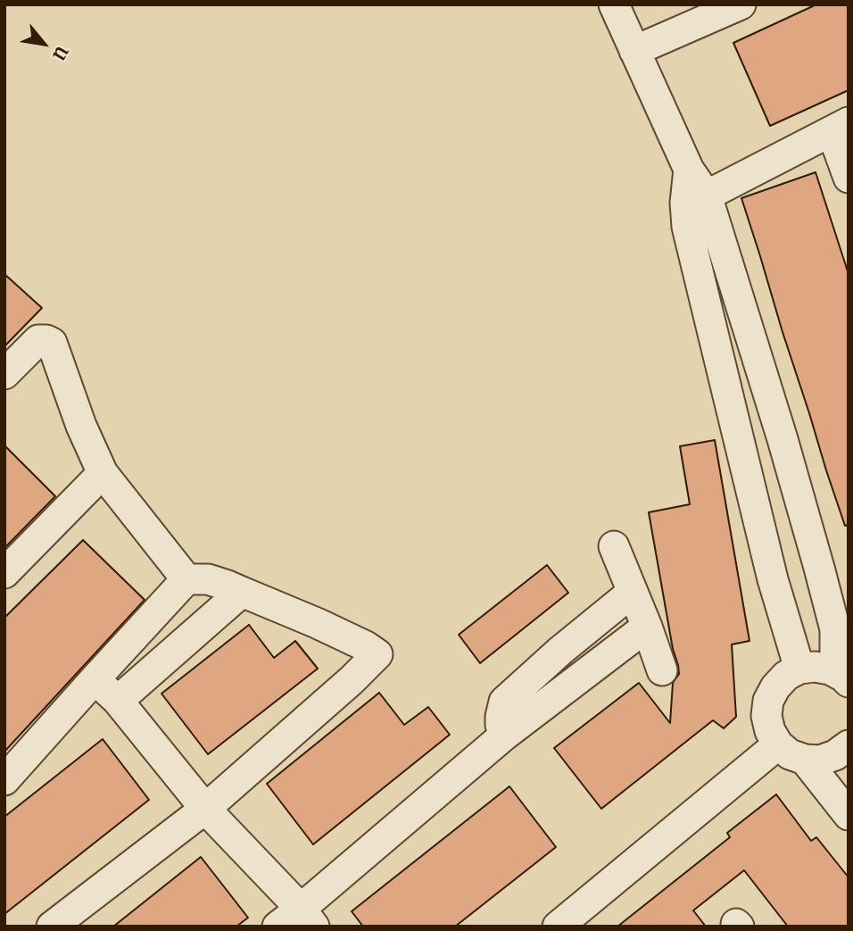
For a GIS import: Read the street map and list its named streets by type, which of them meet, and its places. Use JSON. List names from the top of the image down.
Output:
{
  "north": "bottom right"
}
